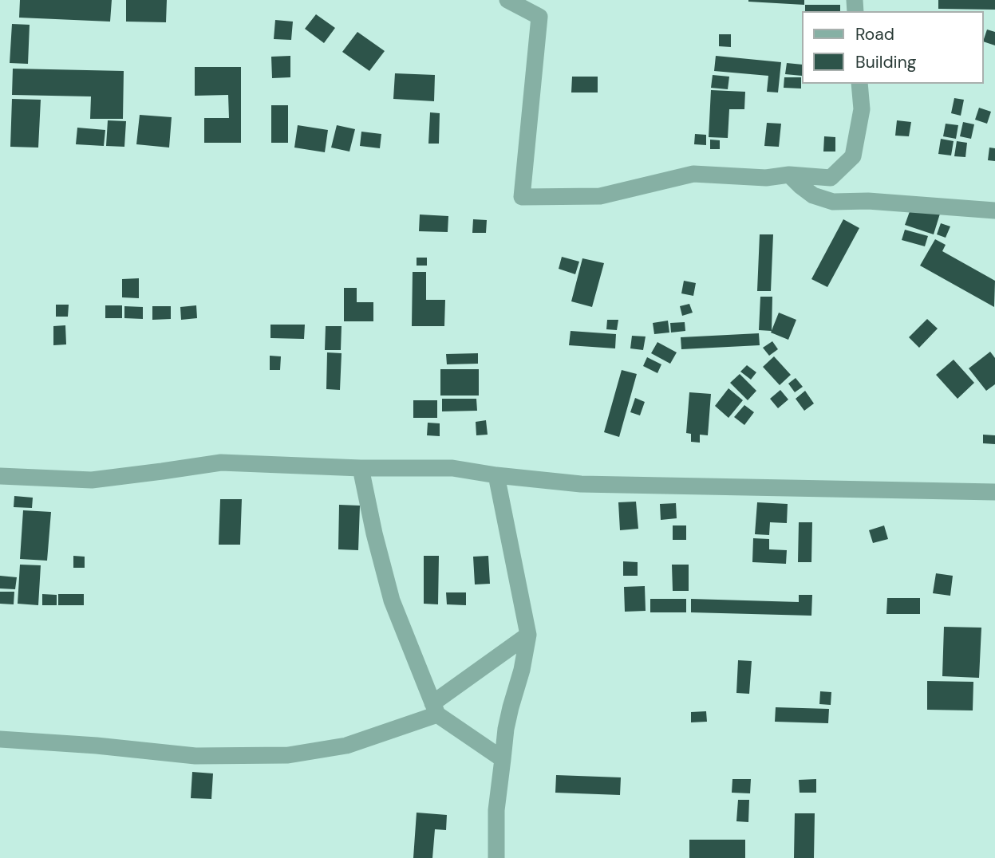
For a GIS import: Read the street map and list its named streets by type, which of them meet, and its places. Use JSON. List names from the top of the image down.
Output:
{
  "legend": ["Road", "Building"]
}
